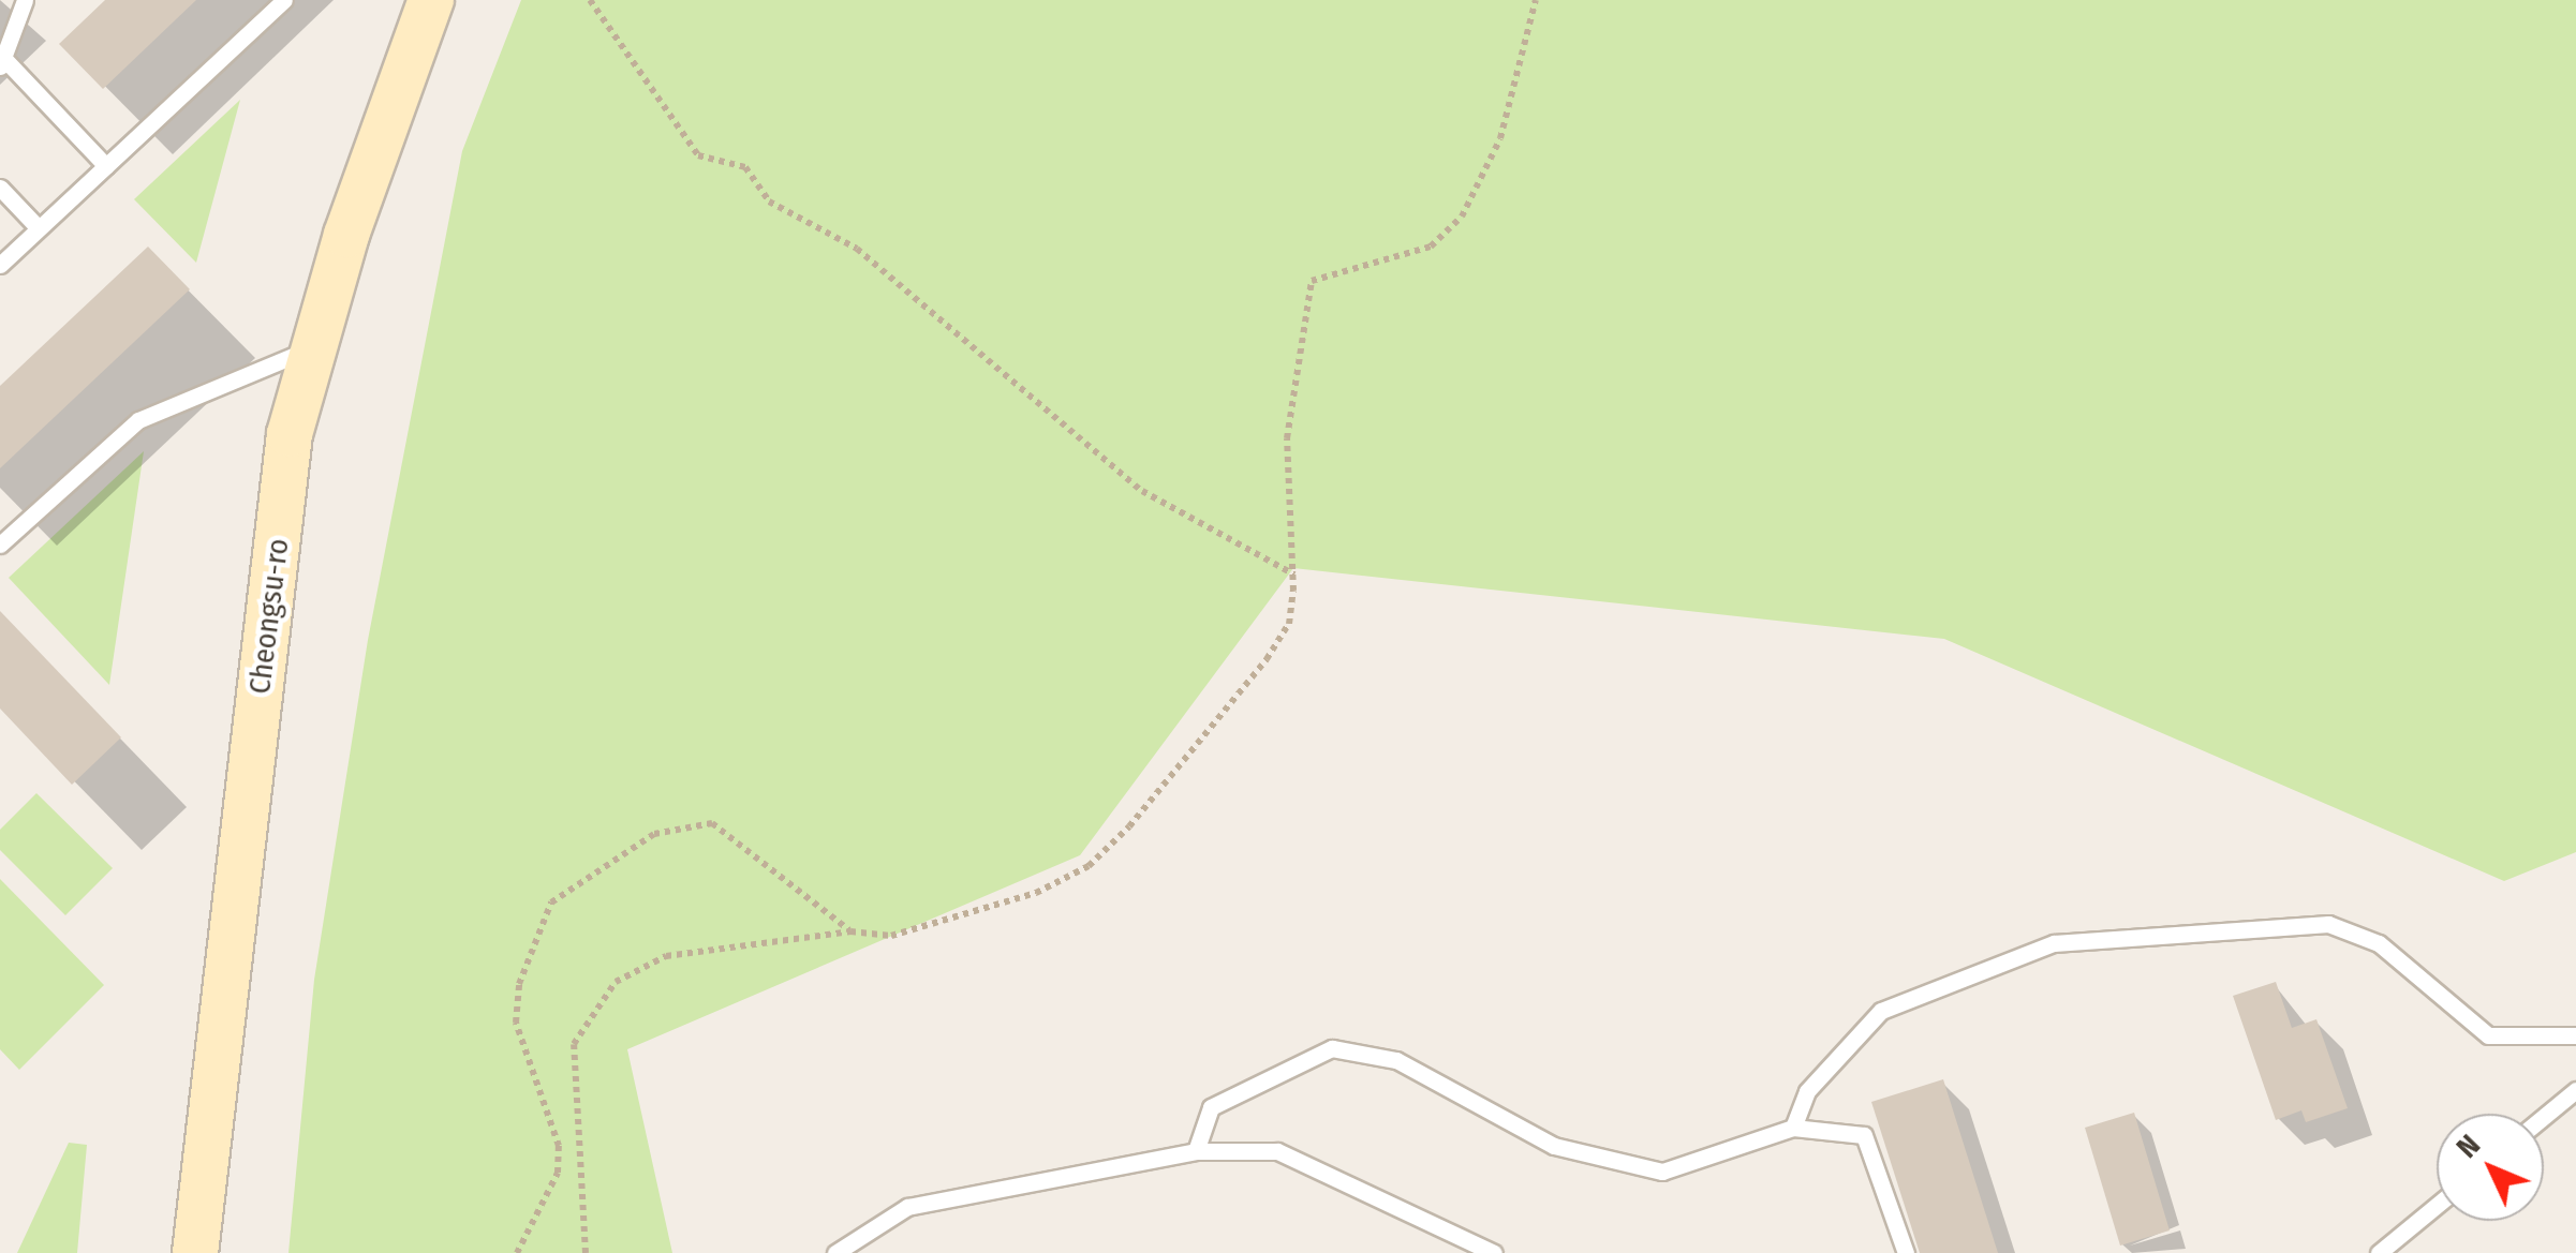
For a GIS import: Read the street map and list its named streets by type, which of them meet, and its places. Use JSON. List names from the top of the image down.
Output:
{
  "streets": {
    "main road": ["Cheongsu-ro"]
  },
  "north": "top left"
}
